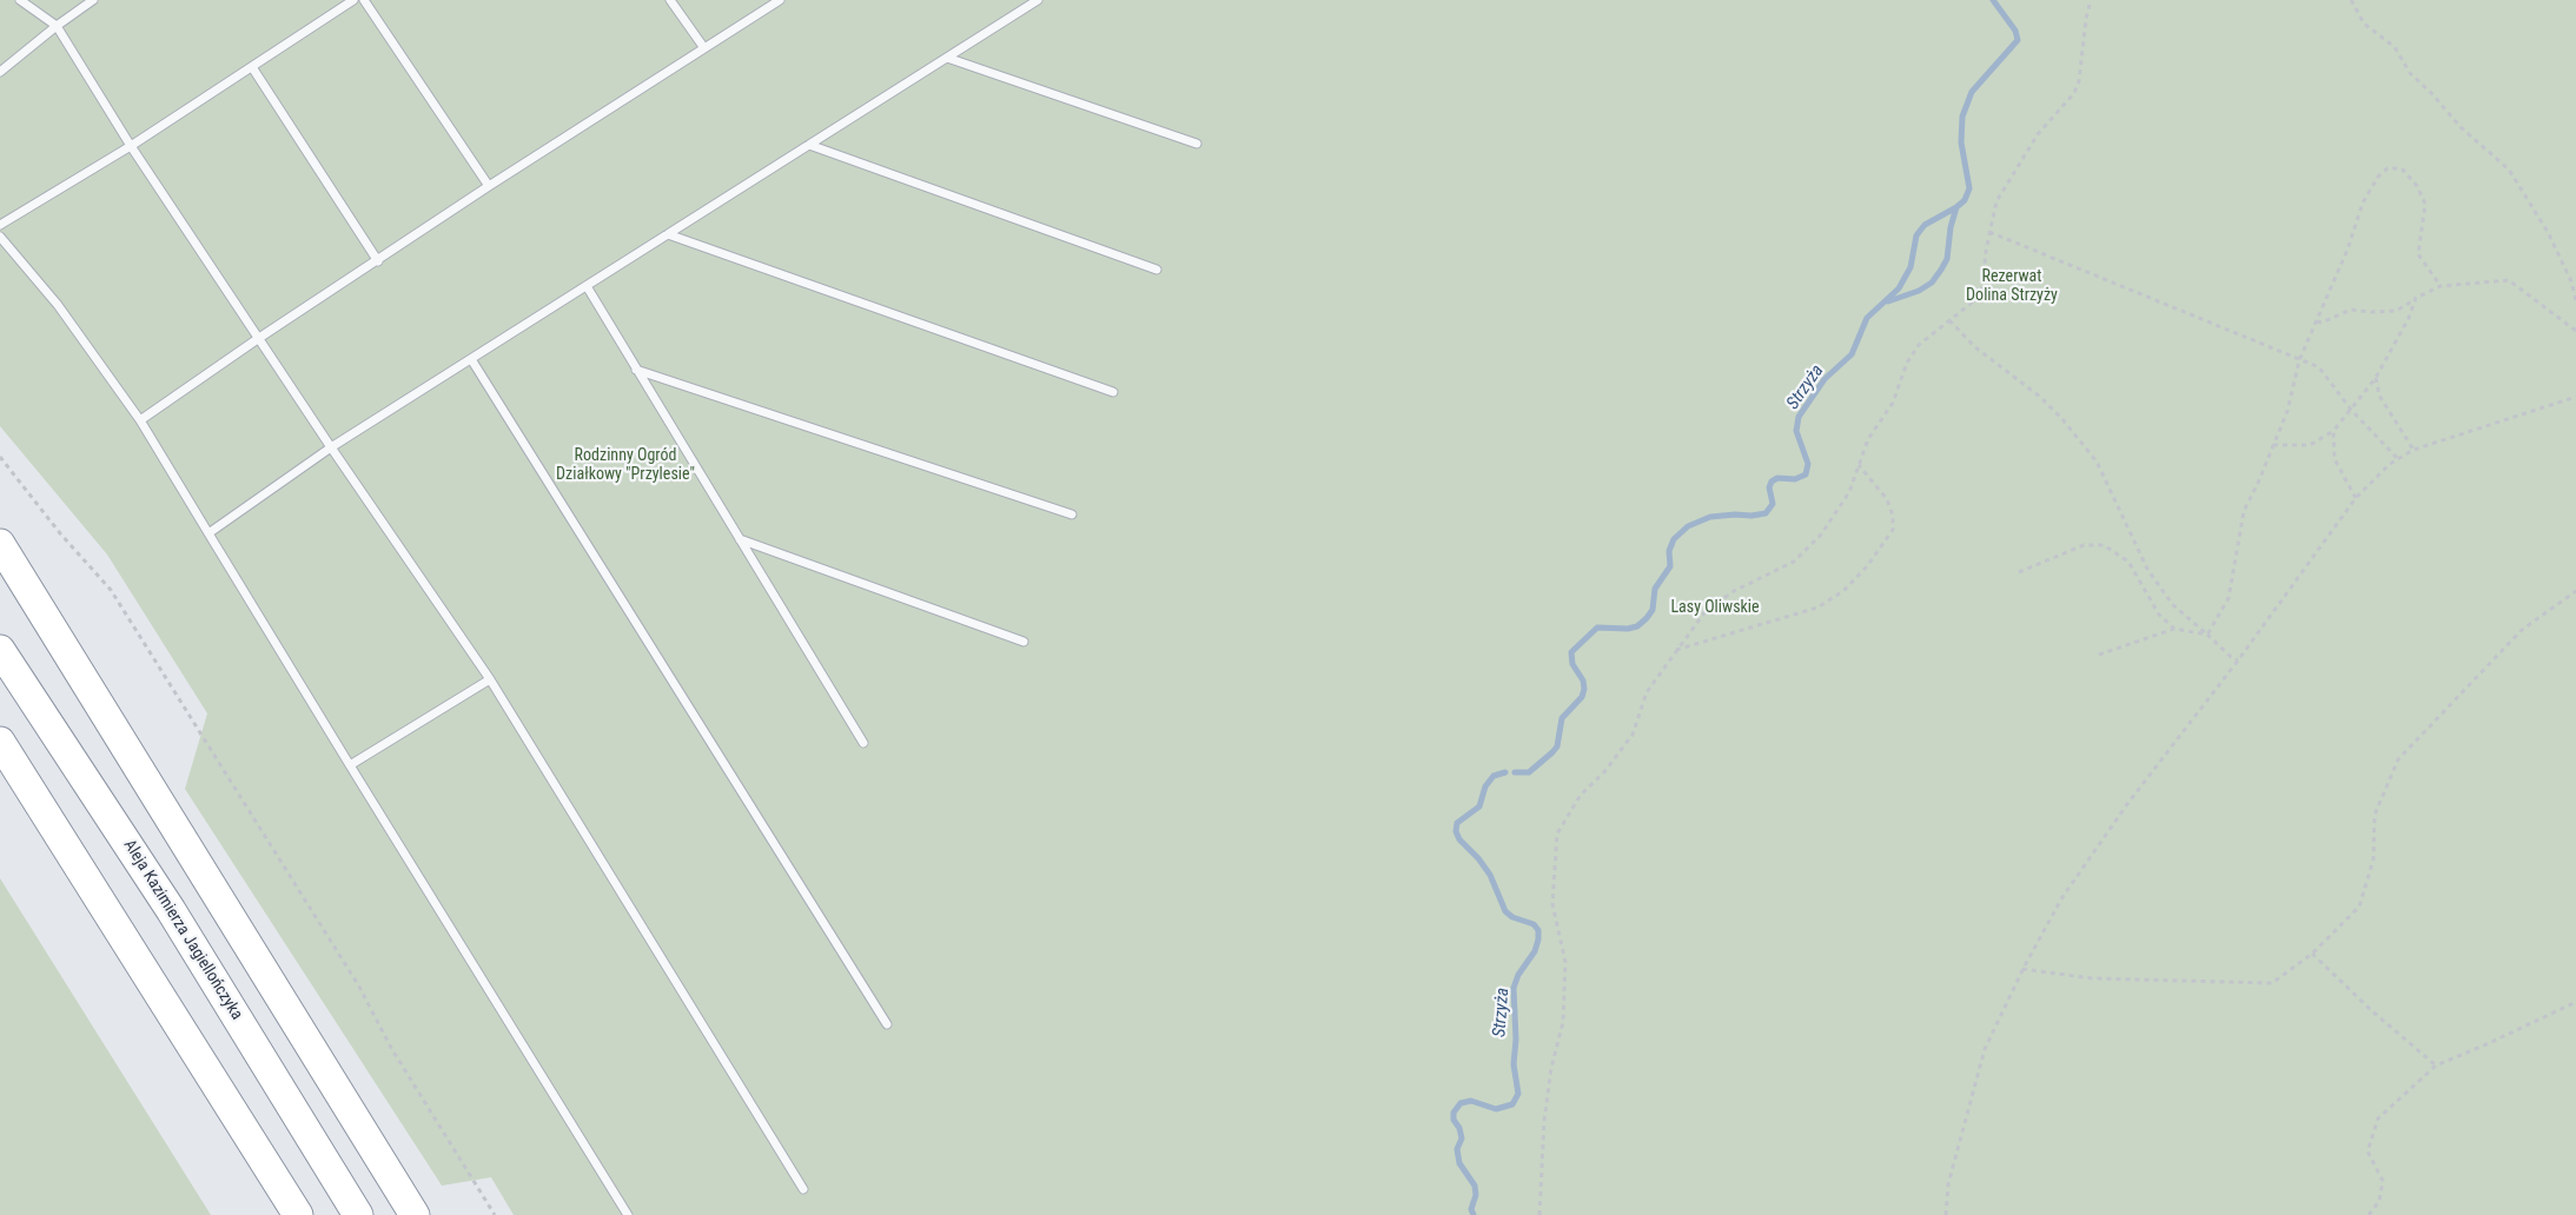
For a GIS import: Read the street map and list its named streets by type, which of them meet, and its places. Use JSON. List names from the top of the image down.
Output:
{
  "streets": {
    "highway": ["Aleja Kazimierza Jagiellończyka"]
  },
  "water": ["Strzyża"],
  "parks": ["Rezerwat Dolina Strzyży", "Rodzinny Ogród Działkowy \"Przylesie\"", "Lasy Oliwskie"]
}
